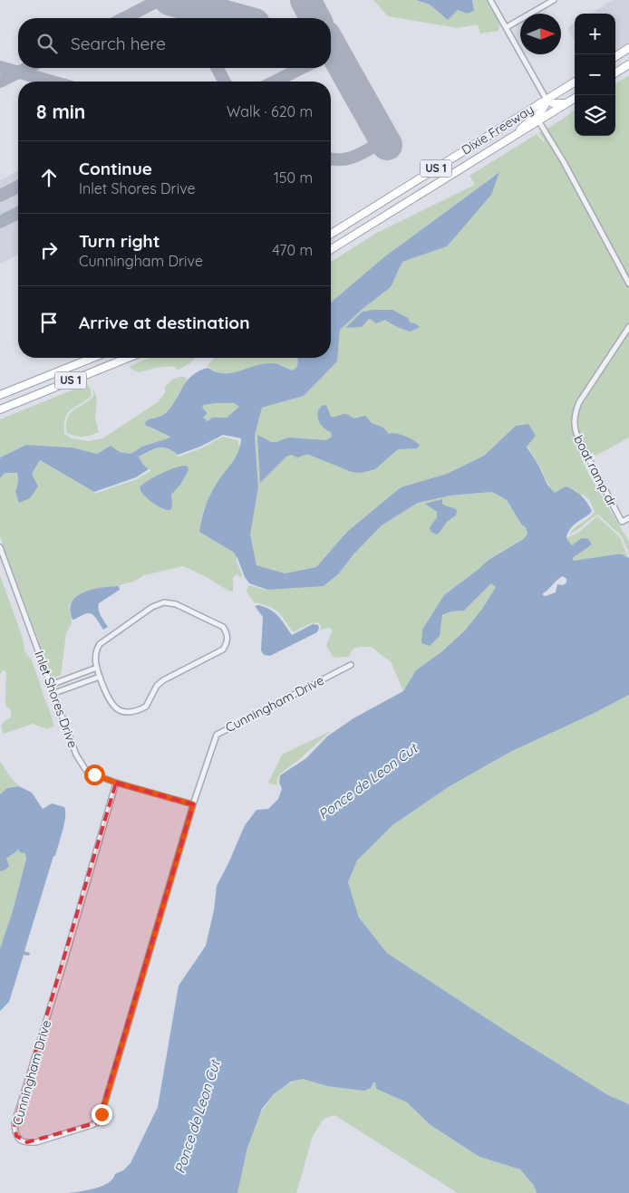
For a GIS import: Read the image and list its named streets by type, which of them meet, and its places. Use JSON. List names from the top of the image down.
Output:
{
  "streets": {
    "main road": ["Dixie Freeway", "US 1"],
    "street": ["boat ramp dr", "Inlet Shores Drive", "Cunningham Drive"]
  },
  "crossings": [
    ["Inlet Shores Drive", "Cunningham Drive"]
  ],
  "water": ["Ponce de Leon Cut"],
  "north": "right",
  "page": {
    "map_buttons": ["+", "−"],
    "search": "Search here",
    "heading": ["8 min", "Walk · 620 m"],
    "list": [
      ["Continue", "Inlet Shores Drive", "150 m"],
      ["Turn right", "Cunningham Drive", "470 m"],
      "Arrive at destination"
    ]
  }
}
